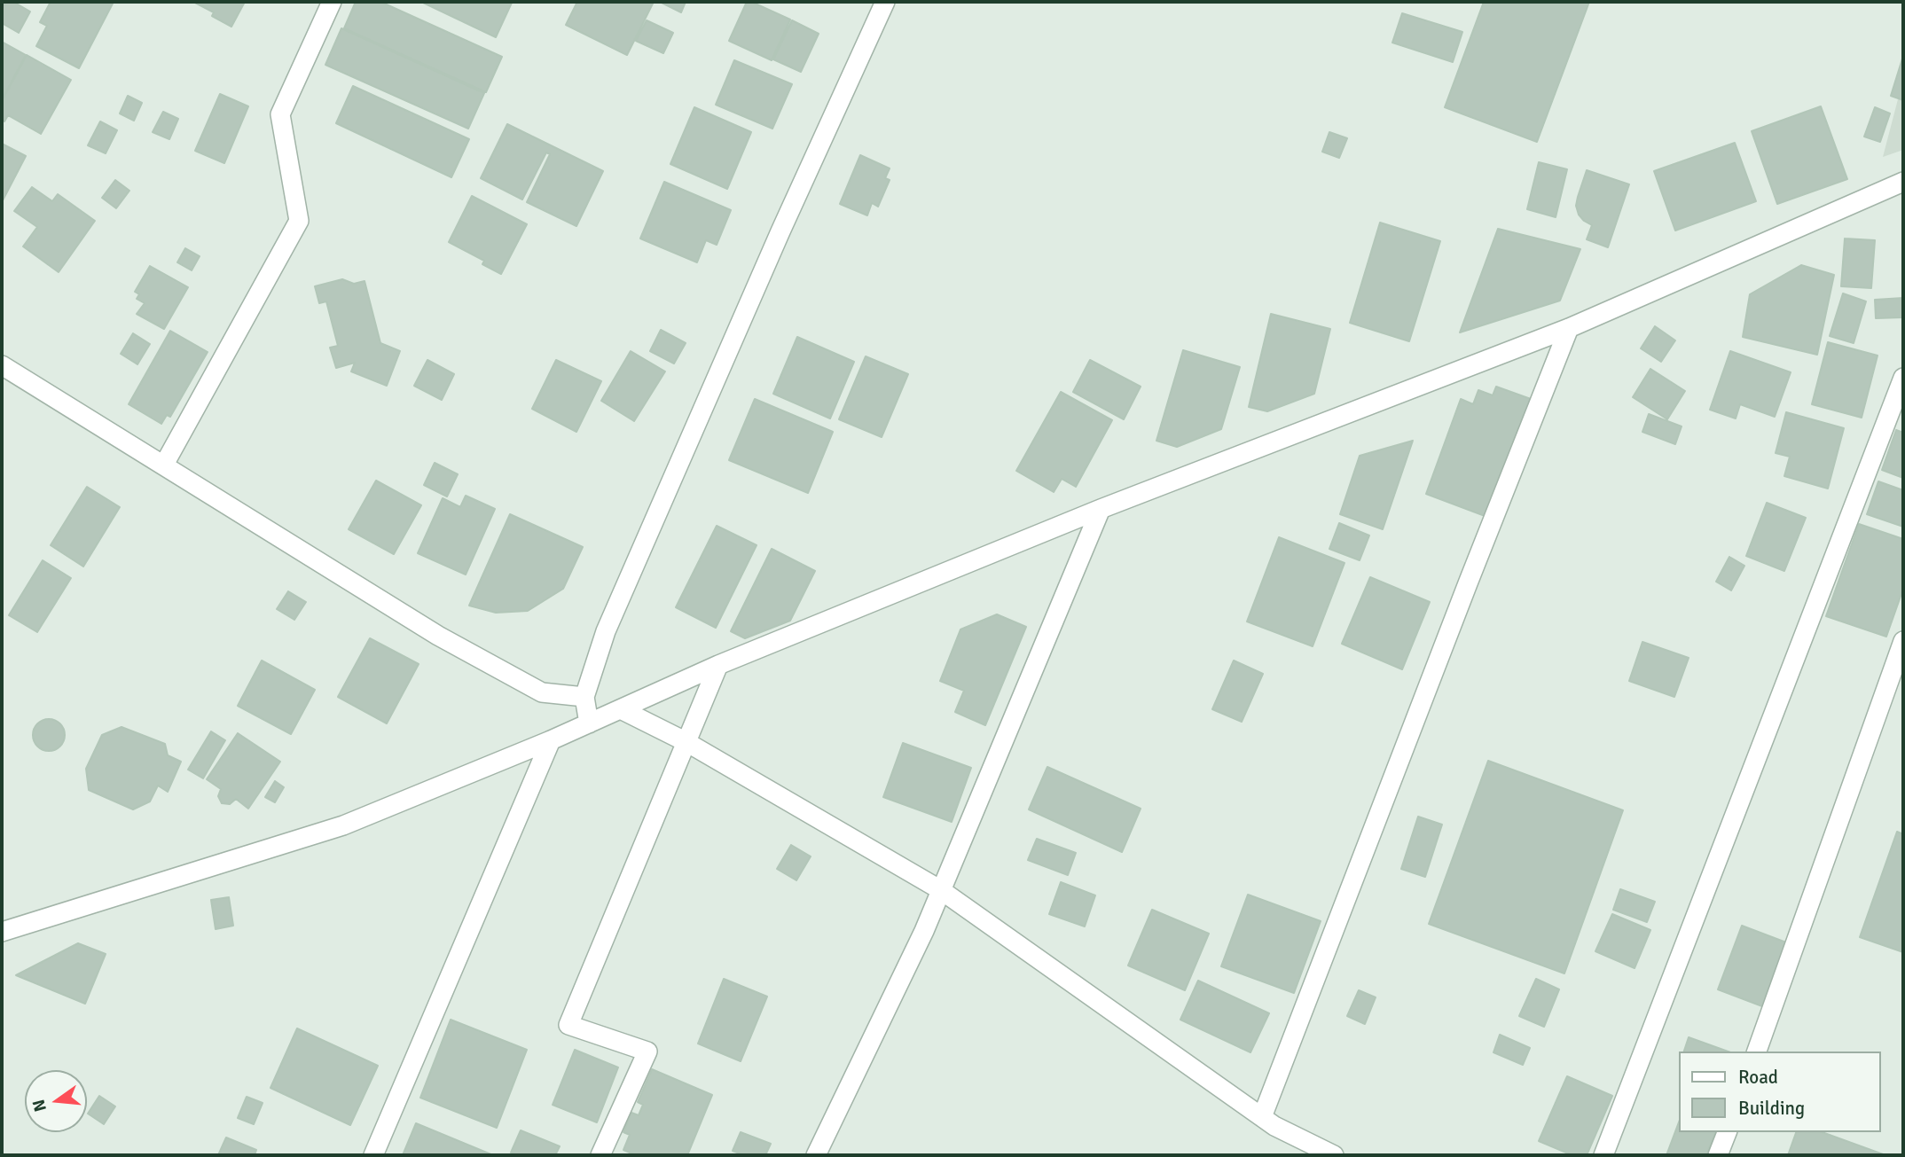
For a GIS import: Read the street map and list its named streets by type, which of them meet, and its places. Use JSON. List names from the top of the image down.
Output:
{
  "legend": ["Road", "Building"],
  "north": "left"
}
